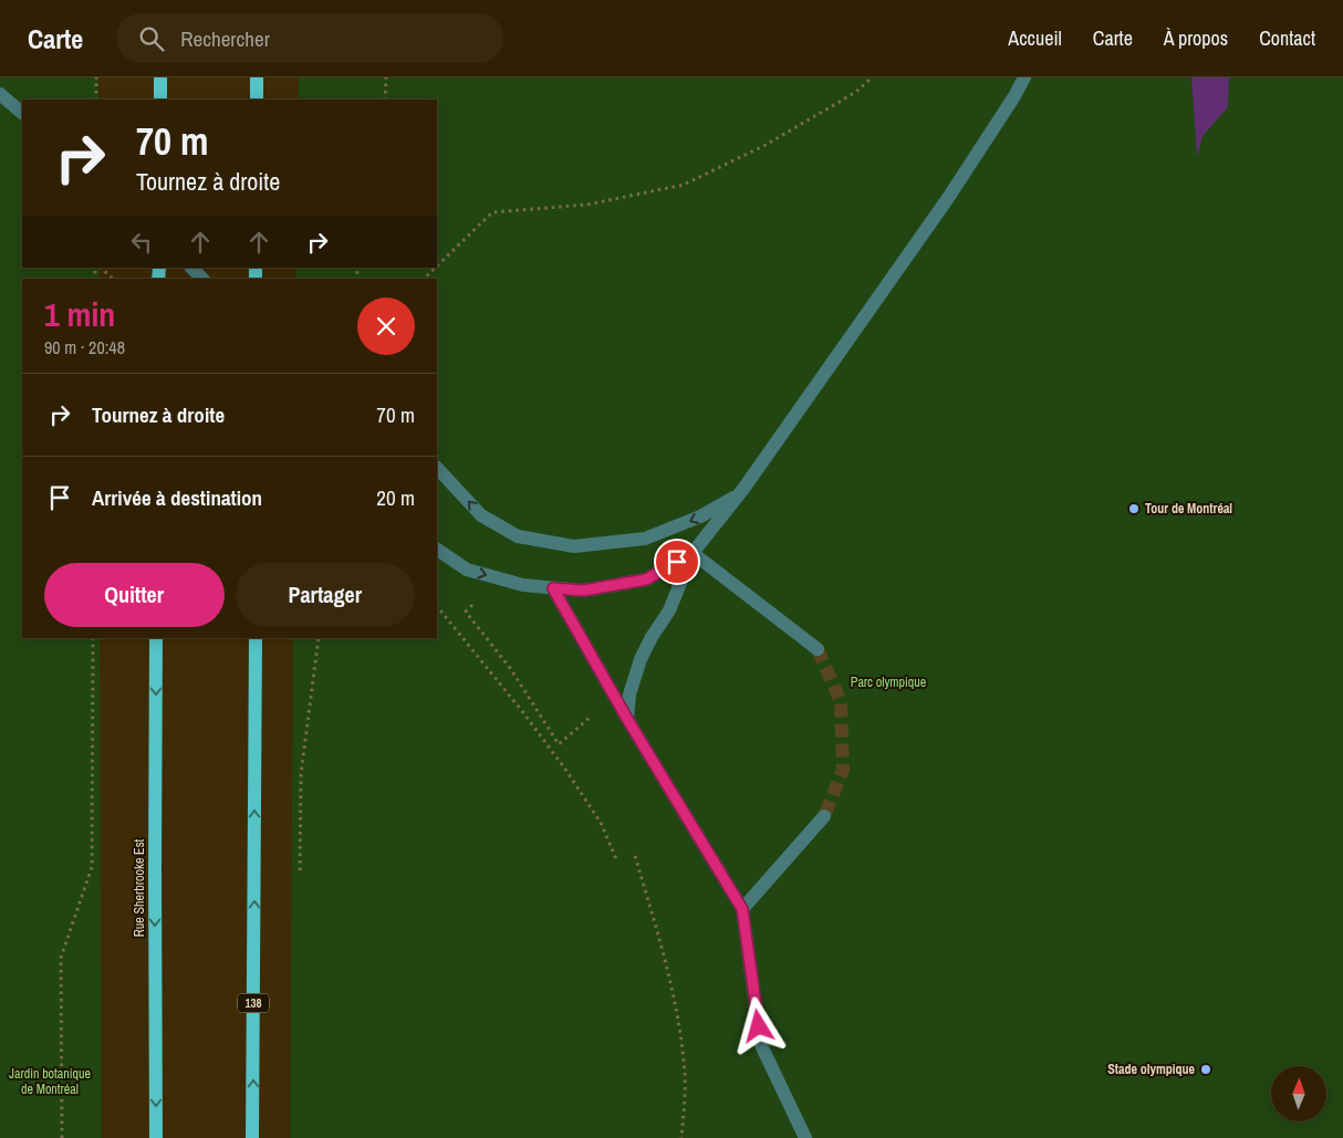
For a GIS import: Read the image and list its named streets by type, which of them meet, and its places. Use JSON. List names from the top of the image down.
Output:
{
  "streets": {
    "main road": ["Rue Sherbrooke Est", "138"]
  },
  "parks": ["Parc olympique", "Jardin botanique de Montréal"],
  "places": ["Tour de Montréal", "Stade olympique"],
  "north": "top",
  "page": {
    "header": "Carte",
    "search": "Rechercher",
    "nav": [
      "Accueil",
      "Carte",
      "À propos",
      "Contact"
    ],
    "turn": ["70 m", "Tournez à droite"],
    "heading": ["1 min", "90 m · 20:48"],
    "list": [
      {
        "name": "Tournez à droite",
        "value": "70 m"
      },
      {
        "name": "Arrivée à destination",
        "value": "20 m"
      }
    ],
    "buttons": ["Quitter", "Partager"]
  }
}
